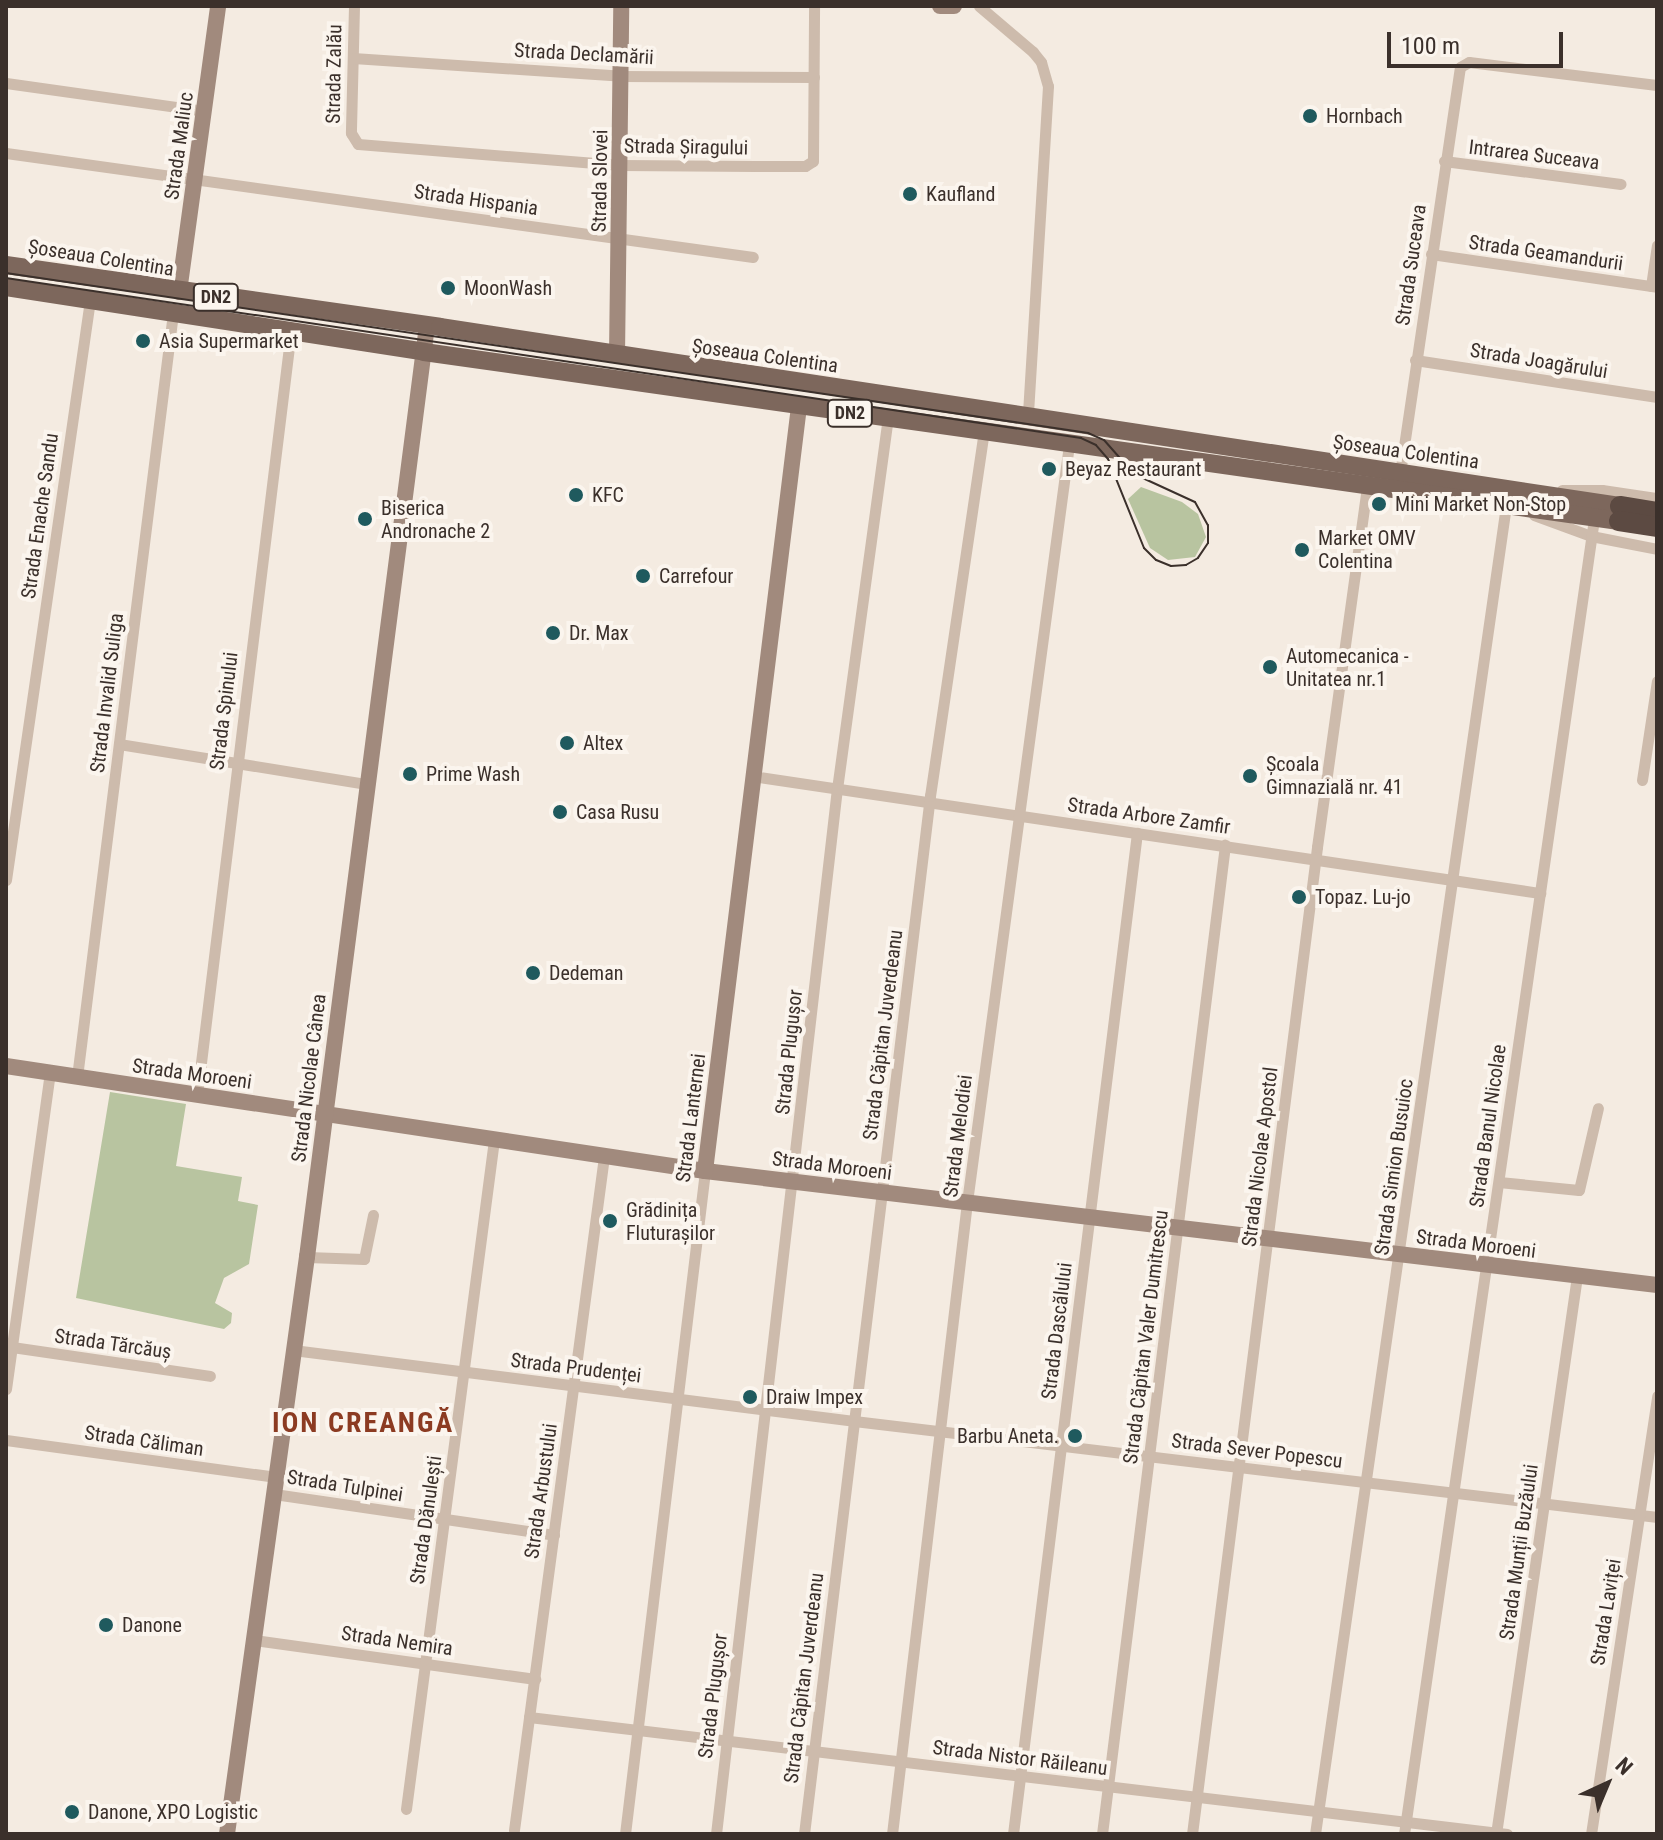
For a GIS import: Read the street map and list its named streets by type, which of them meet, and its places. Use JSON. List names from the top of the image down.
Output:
{
  "streets": {
    "highway": ["DN2"],
    "main road": ["Șoseaua Colentina"],
    "street": [
      "Strada Declamării",
      "Strada Zalău",
      "Strada Maliuc",
      "Strada Șiragului",
      "Intrarea Suceava",
      "Strada Slovei",
      "Strada Hispania",
      "Strada Geamandurii",
      "Strada Suceava",
      "Strada Joagărului",
      "Strada Enache Sandu",
      "Strada Invalid Suliga",
      "Strada Spinului",
      "Strada Arbore Zamfir",
      "Strada Căpitan Juverdeanu",
      "Strada Plugușor",
      "Strada Moroeni",
      "Strada Nicolae Cânea",
      "Strada Lanternei",
      "Strada Banul Nicolae",
      "Strada Melodiei",
      "Strada Nicolae Apostol",
      "Strada Simion Busuioc",
      "Strada Dascălului",
      "Strada Căpitan Valer Dumitrescu",
      "Strada Tărcăuș",
      "Strada Prudenței",
      "Strada Căliman",
      "Strada Sever Popescu",
      "Strada Tulpinei",
      "Strada Arbustului",
      "Strada Dănulești",
      "Strada Munții Buzăului",
      "Strada Laviței",
      "Strada Nemira",
      "Strada Nistor Răileanu"
    ]
  },
  "crossings": [
    ["Strada Declamării", "Strada Zalău"],
    ["Strada Declamării", "Strada Șiragului"],
    ["Strada Declamării", "Strada Slovei"],
    ["Strada Zalău", "Strada Șiragului"],
    ["Strada Maliuc", "Strada Hispania"],
    ["Strada Maliuc", "Șoseaua Colentina"],
    ["Strada Șiragului", "Strada Slovei"],
    ["Intrarea Suceava", "Strada Suceava"],
    ["Strada Slovei", "Strada Hispania"],
    ["Strada Slovei", "Șoseaua Colentina"],
    ["Strada Geamandurii", "Strada Suceava"],
    ["Șoseaua Colentina", "Strada Suceava"],
    ["Șoseaua Colentina", "DN2"],
    ["Șoseaua Colentina", "Strada Enache Sandu"],
    ["Șoseaua Colentina", "Strada Invalid Suliga"],
    ["Șoseaua Colentina", "Strada Spinului"],
    ["Șoseaua Colentina", "Strada Căpitan Juverdeanu"],
    ["Șoseaua Colentina", "Strada Plugușor"],
    ["Șoseaua Colentina", "Strada Nicolae Cânea"],
    ["Șoseaua Colentina", "Strada Lanternei"],
    ["Șoseaua Colentina", "Strada Banul Nicolae"],
    ["Șoseaua Colentina", "Strada Melodiei"],
    ["Șoseaua Colentina", "Strada Nicolae Apostol"],
    ["Șoseaua Colentina", "Strada Simion Busuioc"],
    ["Strada Suceava", "Strada Joagărului"],
    ["Strada Invalid Suliga", "Strada Moroeni"],
    ["Strada Spinului", "Strada Moroeni"],
    ["Strada Arbore Zamfir", "Strada Căpitan Juverdeanu"],
    ["Strada Arbore Zamfir", "Strada Plugușor"],
    ["Strada Arbore Zamfir", "Strada Lanternei"],
    ["Strada Arbore Zamfir", "Strada Banul Nicolae"],
    ["Strada Arbore Zamfir", "Strada Melodiei"],
    ["Strada Arbore Zamfir", "Strada Nicolae Apostol"],
    ["Strada Arbore Zamfir", "Strada Simion Busuioc"],
    ["Strada Arbore Zamfir", "Strada Dascălului"],
    ["Strada Arbore Zamfir", "Strada Căpitan Valer Dumitrescu"],
    ["Strada Căpitan Juverdeanu", "Strada Moroeni"],
    ["Strada Căpitan Juverdeanu", "Strada Prudenței"],
    ["Strada Căpitan Juverdeanu", "Strada Sever Popescu"],
    ["Strada Căpitan Juverdeanu", "Strada Nistor Răileanu"],
    ["Strada Plugușor", "Strada Moroeni"],
    ["Strada Plugușor", "Strada Prudenței"],
    ["Strada Plugușor", "Strada Nistor Răileanu"],
    ["Strada Moroeni", "Strada Nicolae Cânea"],
    ["Strada Moroeni", "Strada Lanternei"],
    ["Strada Moroeni", "Strada Banul Nicolae"],
    ["Strada Moroeni", "Strada Melodiei"],
    ["Strada Moroeni", "Strada Nicolae Apostol"],
    ["Strada Moroeni", "Strada Simion Busuioc"],
    ["Strada Moroeni", "Strada Dascălului"],
    ["Strada Moroeni", "Strada Căpitan Valer Dumitrescu"],
    ["Strada Moroeni", "Strada Arbustului"],
    ["Strada Moroeni", "Strada Dănulești"],
    ["Strada Moroeni", "Strada Munții Buzăului"],
    ["Strada Nicolae Cânea", "Strada Prudenței"],
    ["Strada Nicolae Cânea", "Strada Căliman"],
    ["Strada Nicolae Cânea", "Strada Tulpinei"],
    ["Strada Nicolae Cânea", "Strada Nemira"],
    ["Strada Lanternei", "Strada Prudenței"],
    ["Strada Lanternei", "Strada Nistor Răileanu"],
    ["Strada Banul Nicolae", "Strada Sever Popescu"],
    ["Strada Banul Nicolae", "Strada Nistor Răileanu"],
    ["Strada Melodiei", "Strada Sever Popescu"],
    ["Strada Melodiei", "Strada Nistor Răileanu"],
    ["Strada Nicolae Apostol", "Strada Sever Popescu"],
    ["Strada Nicolae Apostol", "Strada Nistor Răileanu"],
    ["Strada Simion Busuioc", "Strada Sever Popescu"],
    ["Strada Simion Busuioc", "Strada Nistor Răileanu"],
    ["Strada Dascălului", "Strada Sever Popescu"],
    ["Strada Dascălului", "Strada Nistor Răileanu"],
    ["Strada Căpitan Valer Dumitrescu", "Strada Sever Popescu"],
    ["Strada Căpitan Valer Dumitrescu", "Strada Nistor Răileanu"],
    ["Strada Prudenței", "Strada Sever Popescu"],
    ["Strada Prudenței", "Strada Arbustului"],
    ["Strada Prudenței", "Strada Dănulești"],
    ["Strada Căliman", "Strada Tulpinei"],
    ["Strada Sever Popescu", "Strada Munții Buzăului"],
    ["Strada Sever Popescu", "Strada Laviței"],
    ["Strada Tulpinei", "Strada Arbustului"],
    ["Strada Tulpinei", "Strada Dănulești"],
    ["Strada Arbustului", "Strada Nemira"],
    ["Strada Arbustului", "Strada Nistor Răileanu"],
    ["Strada Dănulești", "Strada Nemira"],
    ["Strada Munții Buzăului", "Strada Nistor Răileanu"]
  ],
  "districts": ["ION CREANGĂ"],
  "places": [
    "Hornbach",
    "Kaufland",
    "MoonWash",
    "Asia Supermarket",
    "Beyaz Restaurant",
    "KFC",
    "Mini Market Non-Stop",
    "Biserica Andronache 2",
    "Market OMV Colentina",
    "Carrefour",
    "Dr. Max",
    "Automecanica - Unitatea nr.1",
    "Altex",
    "Prime Wash",
    "Școala Gimnazială nr. 41",
    "Casa Rusu",
    "Topaz. Lu-jo",
    "Dedeman",
    "Grădinița Fluturașilor",
    "Draiw Impex",
    "Barbu Aneta.",
    "Danone",
    "Danone, XPO Logistic"
  ],
  "scale_bar": "100 m",
  "north": "top right"
}
